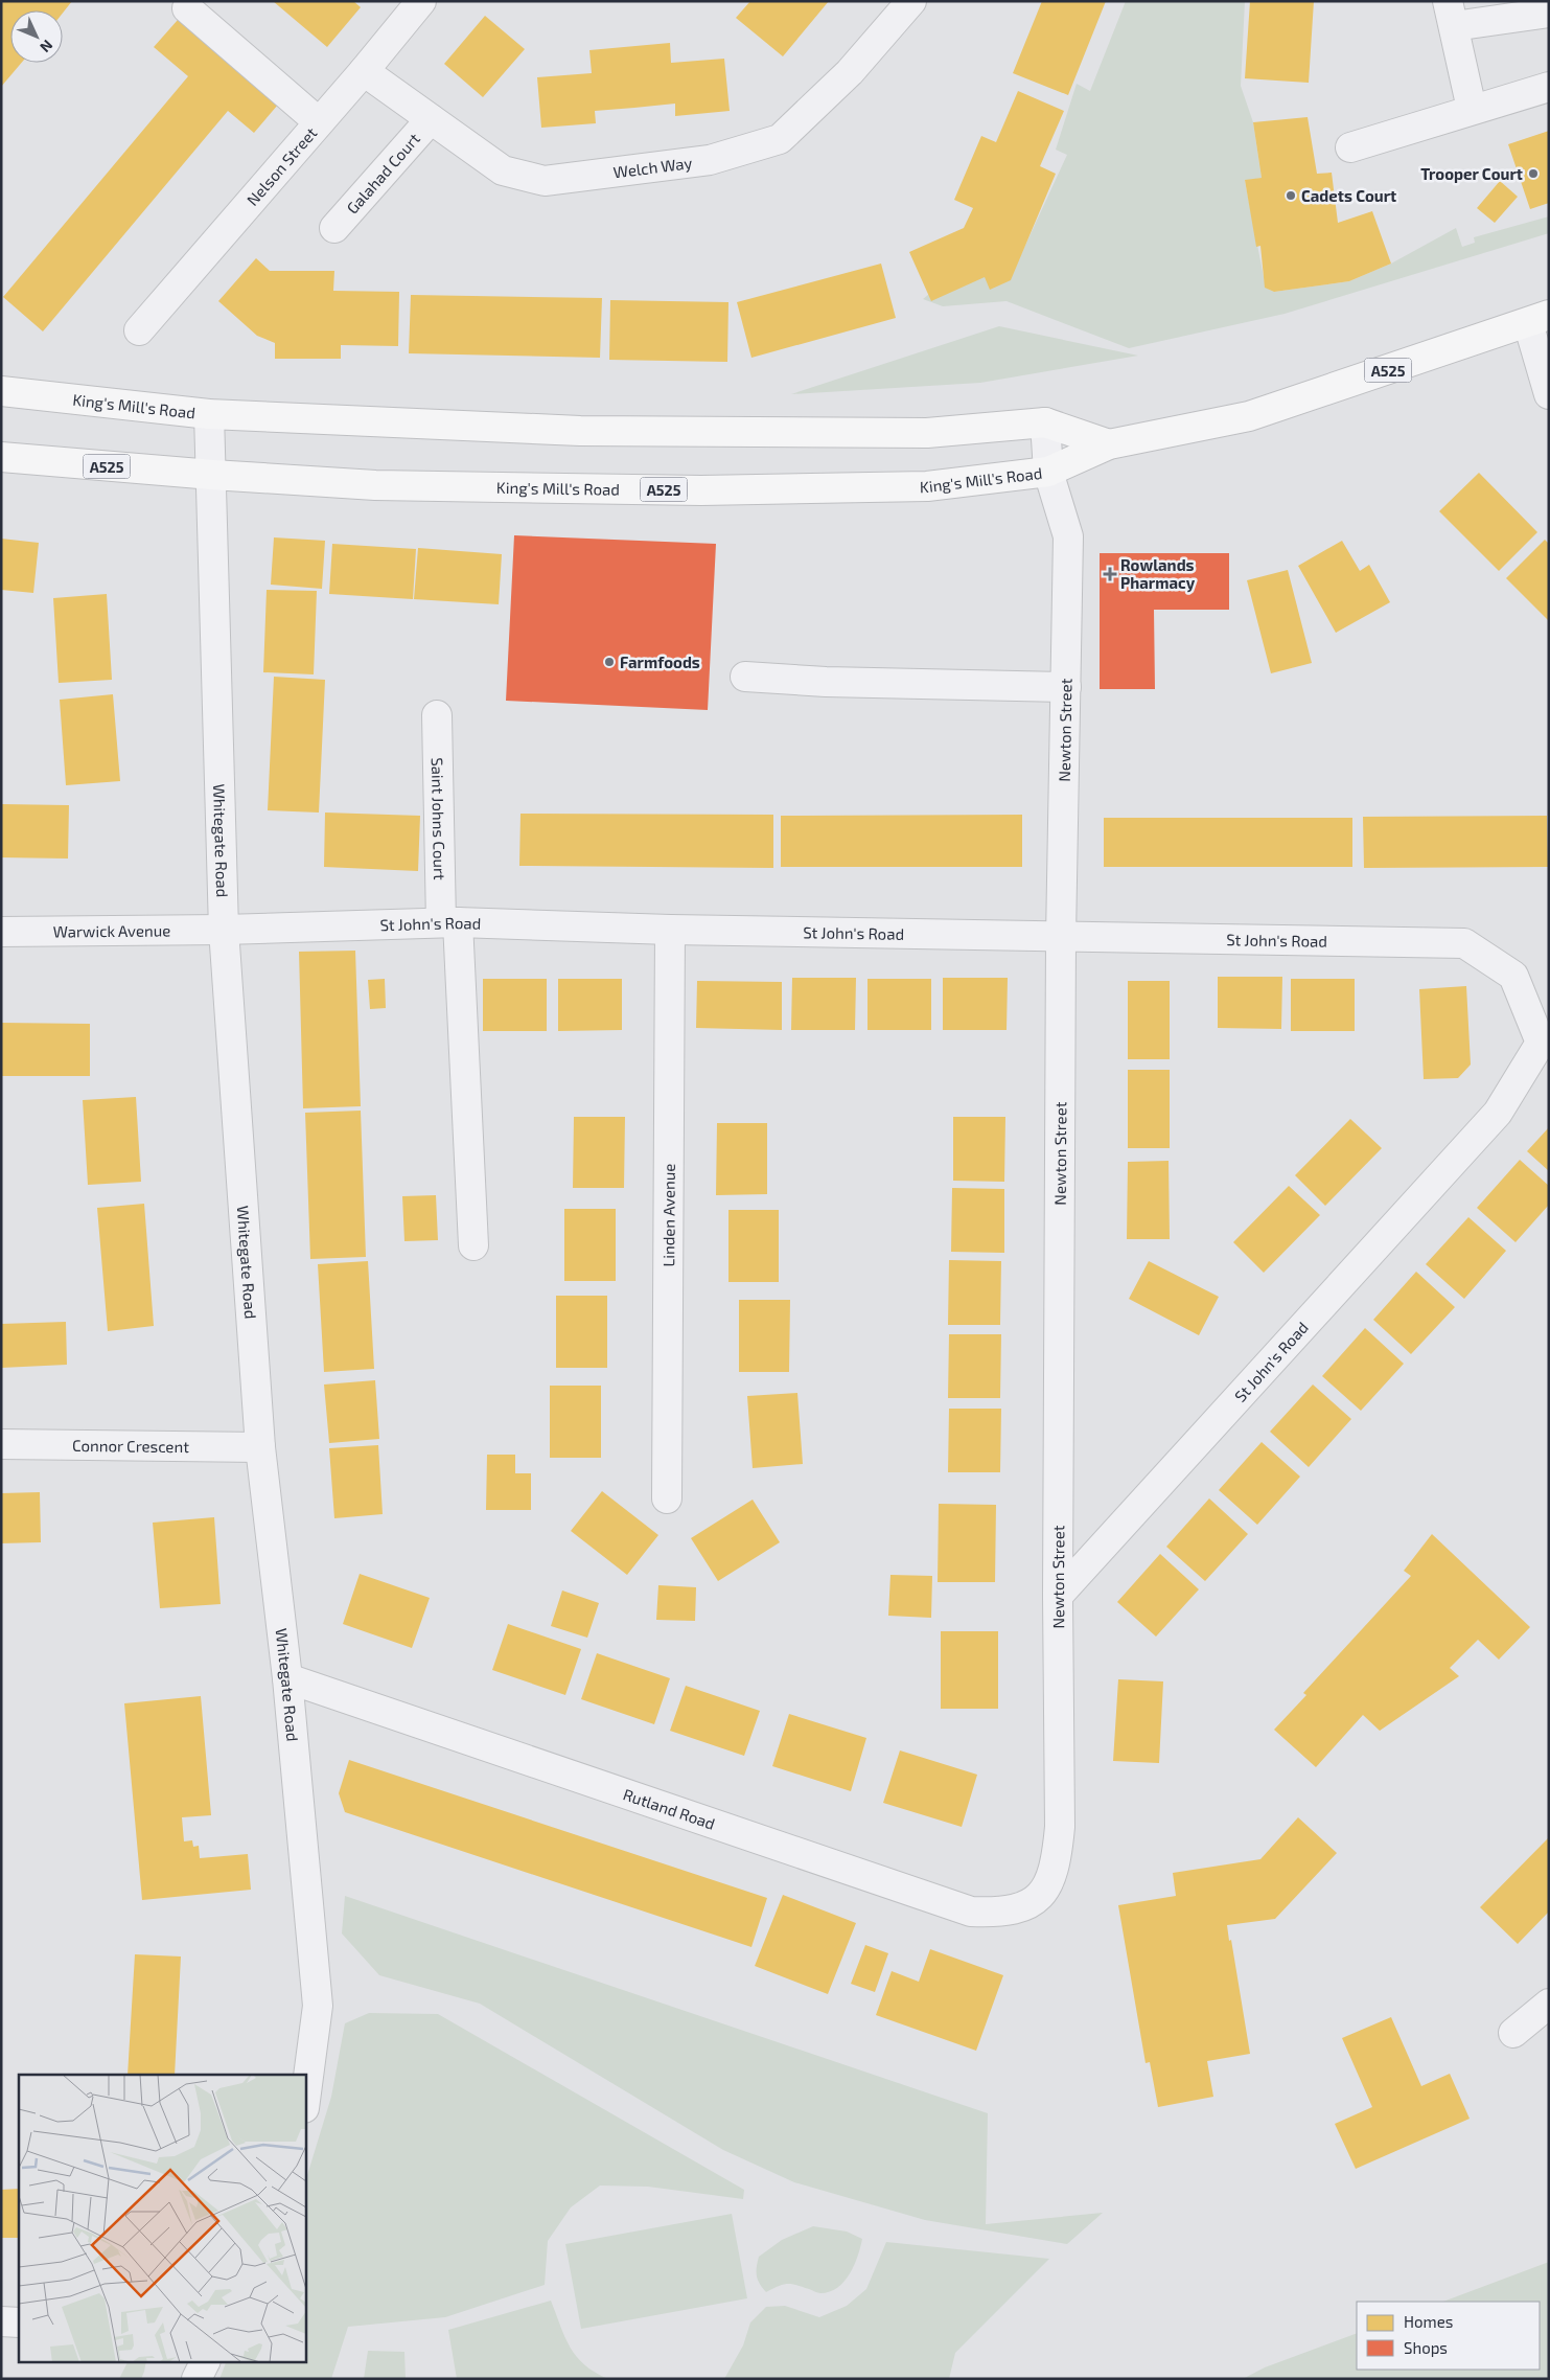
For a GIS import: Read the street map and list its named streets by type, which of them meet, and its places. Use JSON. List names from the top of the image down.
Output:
{
  "streets": {
    "main road": ["A525", "King's Mill's Road"],
    "street": [
      "Nelson Street",
      "Welch Way",
      "Galahad Court",
      "Newton Street",
      "Saint Johns Court",
      "Whitegate Road",
      "St John's Road",
      "Warwick Avenue",
      "Linden Avenue",
      "Connor Crescent",
      "Rutland Road"
    ]
  },
  "crossings": [
    ["Nelson Street", "Welch Way"],
    ["Welch Way", "Galahad Court"],
    ["King's Mill's Road", "Newton Street"],
    ["King's Mill's Road", "Whitegate Road"],
    ["Newton Street", "St John's Road"],
    ["Newton Street", "Rutland Road"],
    ["Saint Johns Court", "St John's Road"],
    ["Whitegate Road", "St John's Road"],
    ["Whitegate Road", "Warwick Avenue"],
    ["Whitegate Road", "Connor Crescent"],
    ["Whitegate Road", "Rutland Road"],
    ["St John's Road", "Warwick Avenue"],
    ["St John's Road", "Linden Avenue"]
  ],
  "places": {
    "other": ["Trooper Court", "Cadets Court", "Farmfoods"],
    "health": ["Rowlands Pharmacy"]
  },
  "legend": ["Homes", "Shops"],
  "north": "bottom right"
}
